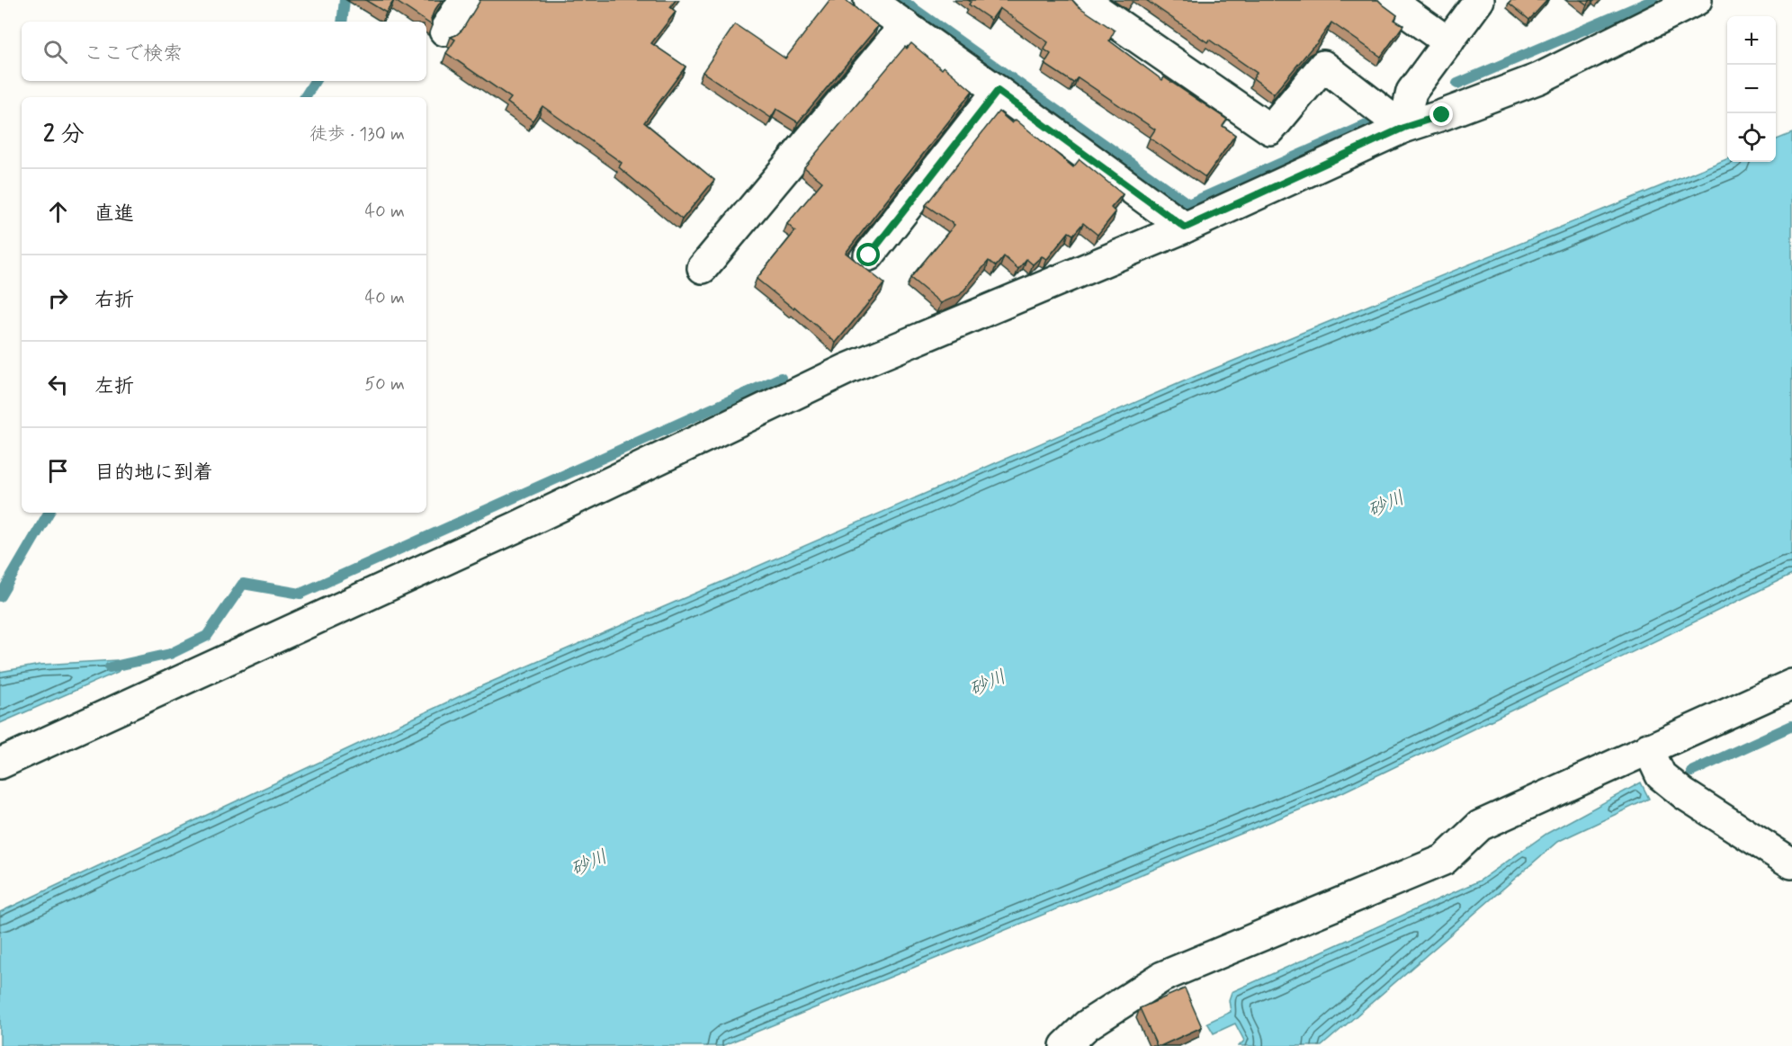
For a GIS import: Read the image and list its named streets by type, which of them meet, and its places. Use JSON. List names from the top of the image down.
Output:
{
  "water": ["砂川"],
  "page": {
    "map_buttons": ["+", "−"],
    "search": "ここで検索",
    "heading": ["2 分", "徒歩 · 130 m"],
    "list": [
      ["直進", "40 m"],
      ["右折", "40 m"],
      ["左折", "50 m"],
      "目的地に到着"
    ]
  }
}
